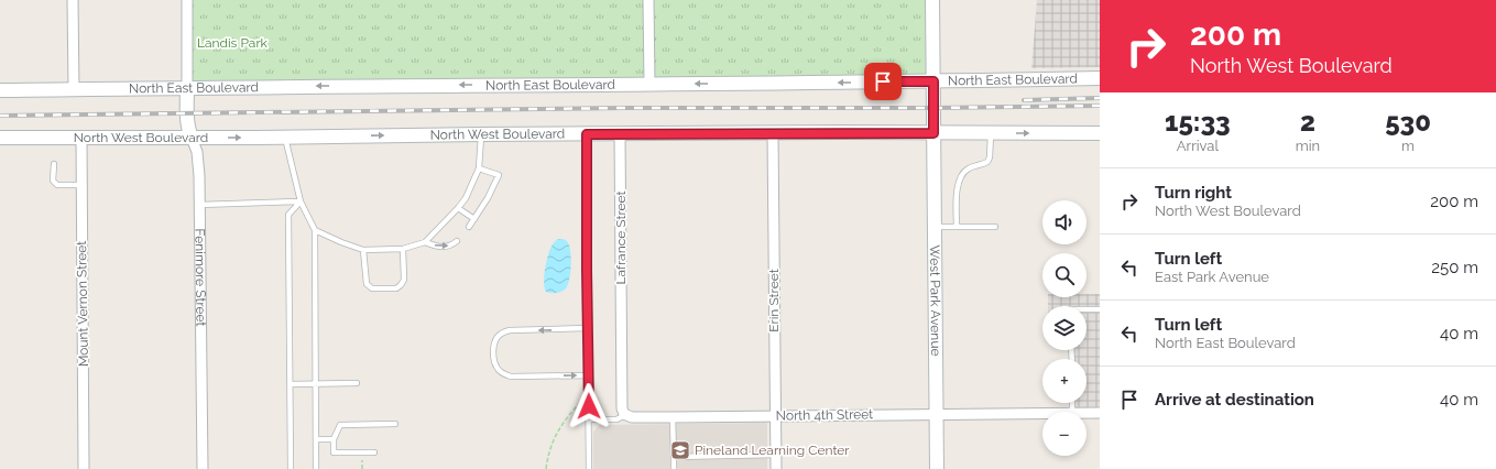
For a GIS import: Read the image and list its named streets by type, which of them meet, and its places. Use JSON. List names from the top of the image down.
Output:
{
  "streets": {
    "main road": [
      "North East Boulevard",
      "North West Boulevard",
      "Fenimore Street",
      "West Park Avenue"
    ],
    "street": [
      "Lafrance Street",
      "Erin Street",
      "Mount Vernon Street",
      "North 4th Street"
    ]
  },
  "crossings": [
    ["North East Boulevard", "Fenimore Street"],
    ["North East Boulevard", "West Park Avenue"],
    ["North West Boulevard", "Lafrance Street"],
    ["North West Boulevard", "Fenimore Street"],
    ["North West Boulevard", "Erin Street"],
    ["North West Boulevard", "West Park Avenue"],
    ["North West Boulevard", "Mount Vernon Street"],
    ["Lafrance Street", "North 4th Street"],
    ["Erin Street", "North 4th Street"],
    ["West Park Avenue", "North 4th Street"]
  ],
  "one_way": ["North East Boulevard", "North West Boulevard"],
  "parks": ["Landis Park"],
  "places": {
    "school or university": ["Pineland Learning Center"]
  },
  "page": {
    "turn": ["200 m", "North West Boulevard"],
    "eta": [
      "15:33",
      "Arrival",
      "2",
      "min",
      "530",
      "m"
    ],
    "list": [
      {
        "name": "Turn right",
        "note": "North West Boulevard",
        "value": "200 m"
      },
      {
        "name": "Turn left",
        "note": "East Park Avenue",
        "value": "250 m"
      },
      {
        "name": "Turn left",
        "note": "North East Boulevard",
        "value": "40 m"
      },
      {
        "name": "Arrive at destination",
        "value": "40 m"
      }
    ],
    "map_buttons": ["+", "−"]
  }
}
